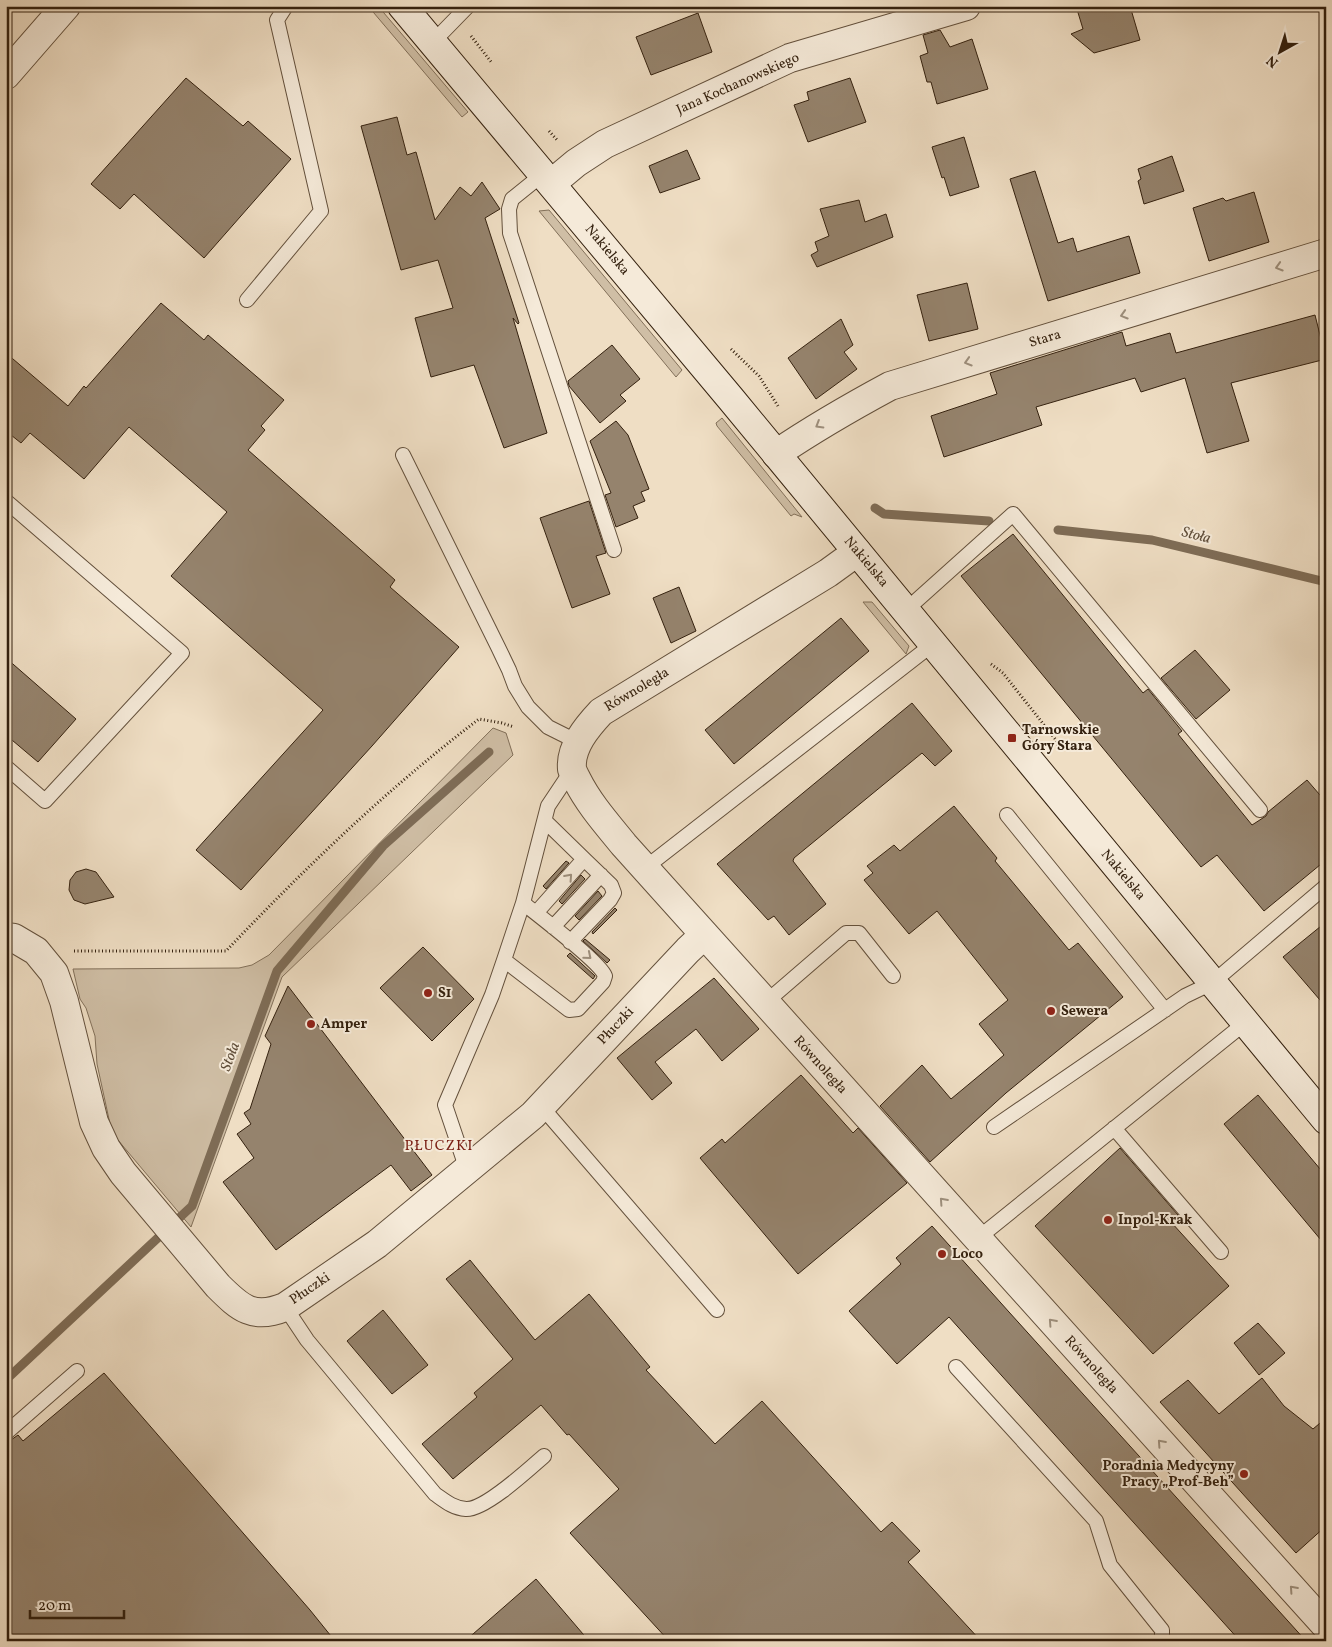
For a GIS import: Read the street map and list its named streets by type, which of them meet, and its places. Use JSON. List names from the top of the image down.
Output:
{
  "streets": {
    "street": [
      "Jana Kochanowskiego",
      "Nakielska",
      "Stara",
      "Równoległa",
      "Płuczki"
    ]
  },
  "crossings": [
    ["Jana Kochanowskiego", "Nakielska"],
    ["Nakielska", "Stara"],
    ["Nakielska", "Równoległa"],
    ["Równoległa", "Płuczki"]
  ],
  "one_way": ["Stara", "Równoległa"],
  "districts": ["PŁUCZKI"],
  "water": ["Stoła"],
  "places": {
    "transit": ["Tarnowskie Góry Stara"],
    "other": [
      "S1",
      "Sewera",
      "Amper",
      "Inpol-Krak",
      "Loco",
      "Poradnia Medycyny Pracy „Prof-Beh”"
    ]
  },
  "scale_bar": "20 m",
  "north": "bottom left"
}
